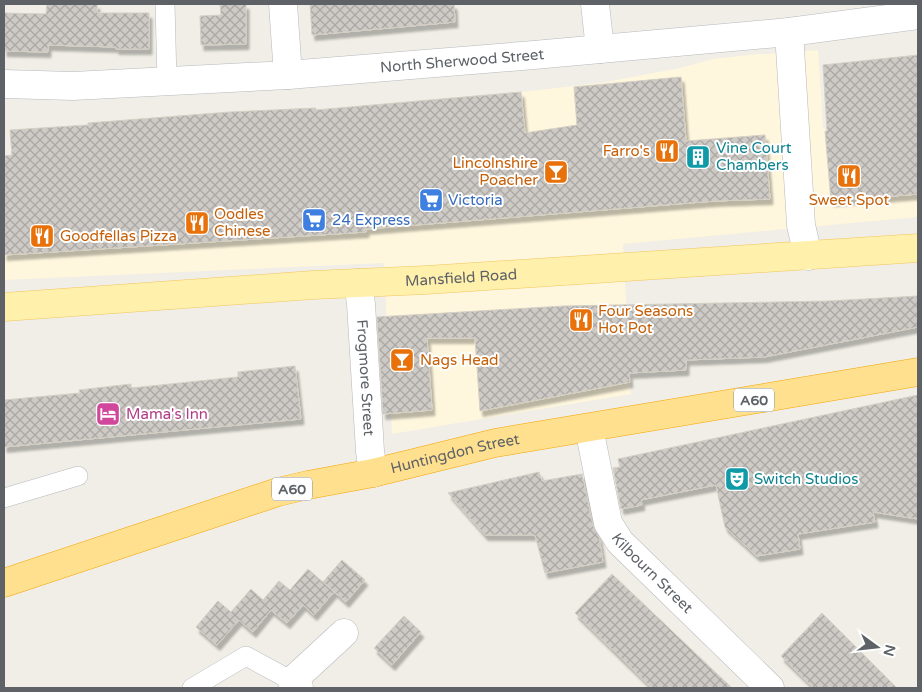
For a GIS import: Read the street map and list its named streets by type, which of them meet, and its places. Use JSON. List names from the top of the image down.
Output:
{
  "streets": {
    "highway": ["A60", "Huntingdon Street"],
    "main road": ["Mansfield Road"],
    "street": ["North Sherwood Street", "Frogmore Street", "Kilbourn Street"]
  },
  "crossings": [
    ["Mansfield Road", "Frogmore Street"],
    ["Frogmore Street", "Huntingdon Street"],
    ["Huntingdon Street", "Kilbourn Street"]
  ],
  "places": {
    "restaurant": [
      "Farro's",
      "Sweet Spot",
      "Oodles Chinese",
      "Goodfellas Pizza",
      "Four Seasons Hot Pot"
    ],
    "building": ["Vine Court Chambers"],
    "bar": ["Lincolnshire Poacher", "Nags Head"],
    "supermarket": ["Victoria", "24 Express"],
    "hotel": ["Mama's Inn"],
    "theatre": ["Switch Studios"]
  },
  "north": "right"
}
